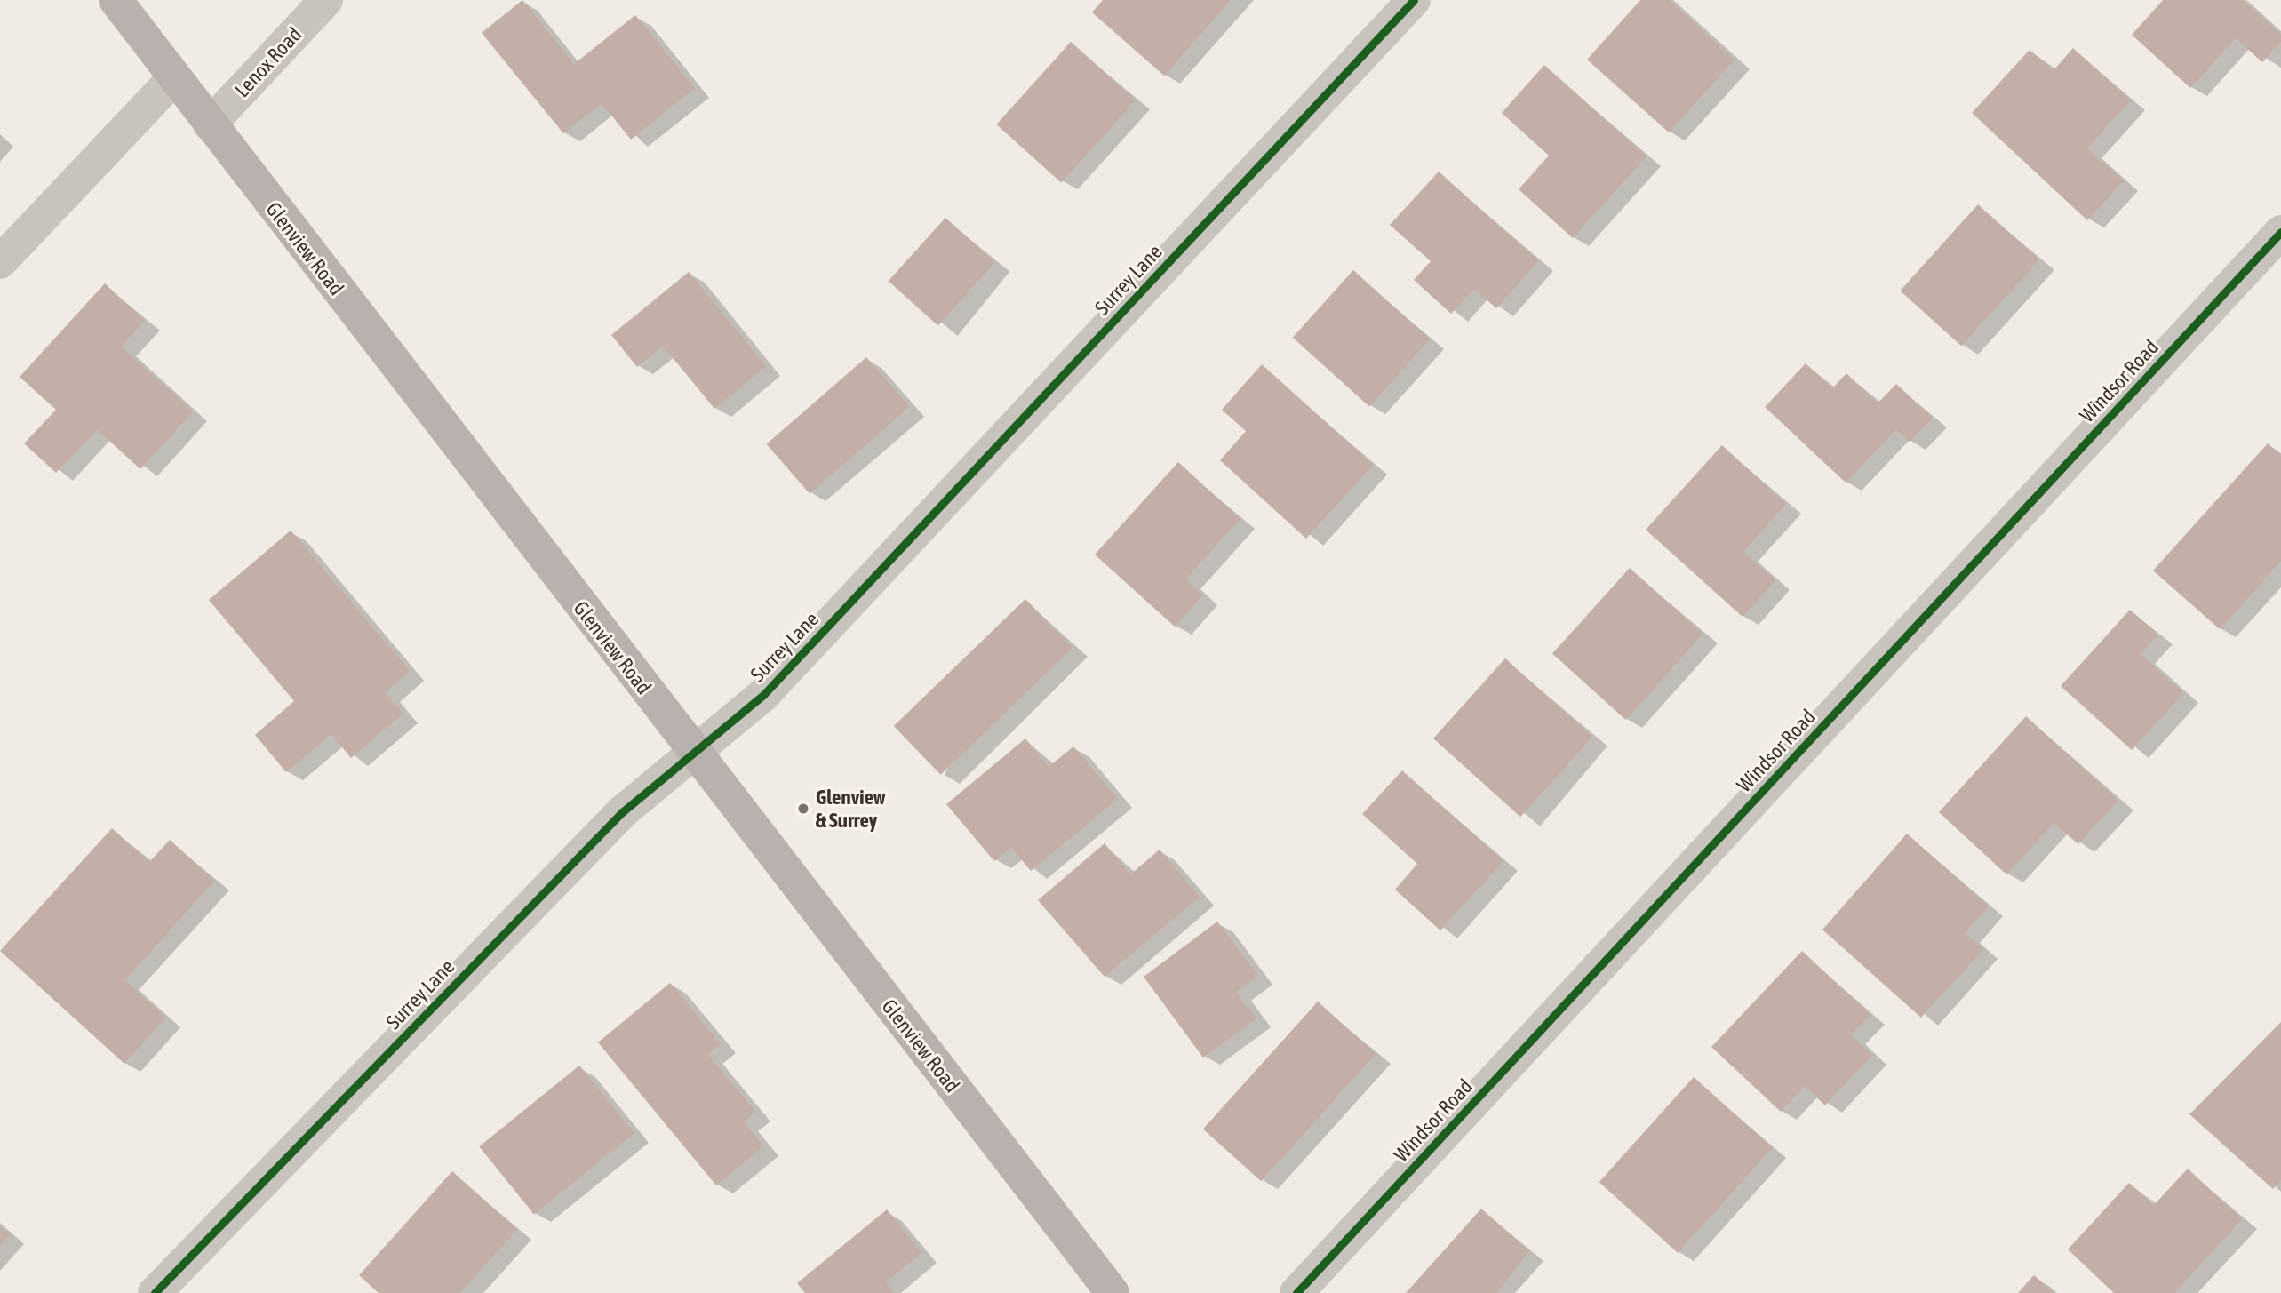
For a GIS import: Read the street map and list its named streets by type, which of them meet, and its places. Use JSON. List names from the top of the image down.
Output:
{
  "streets": {
    "main road": ["Glenview Road"],
    "street": ["Lenox Road", "Surrey Lane", "Windsor Road"]
  },
  "crossings": [
    ["Lenox Road", "Glenview Road"],
    ["Glenview Road", "Surrey Lane"]
  ],
  "places": ["Glenview & Surrey"]
}
